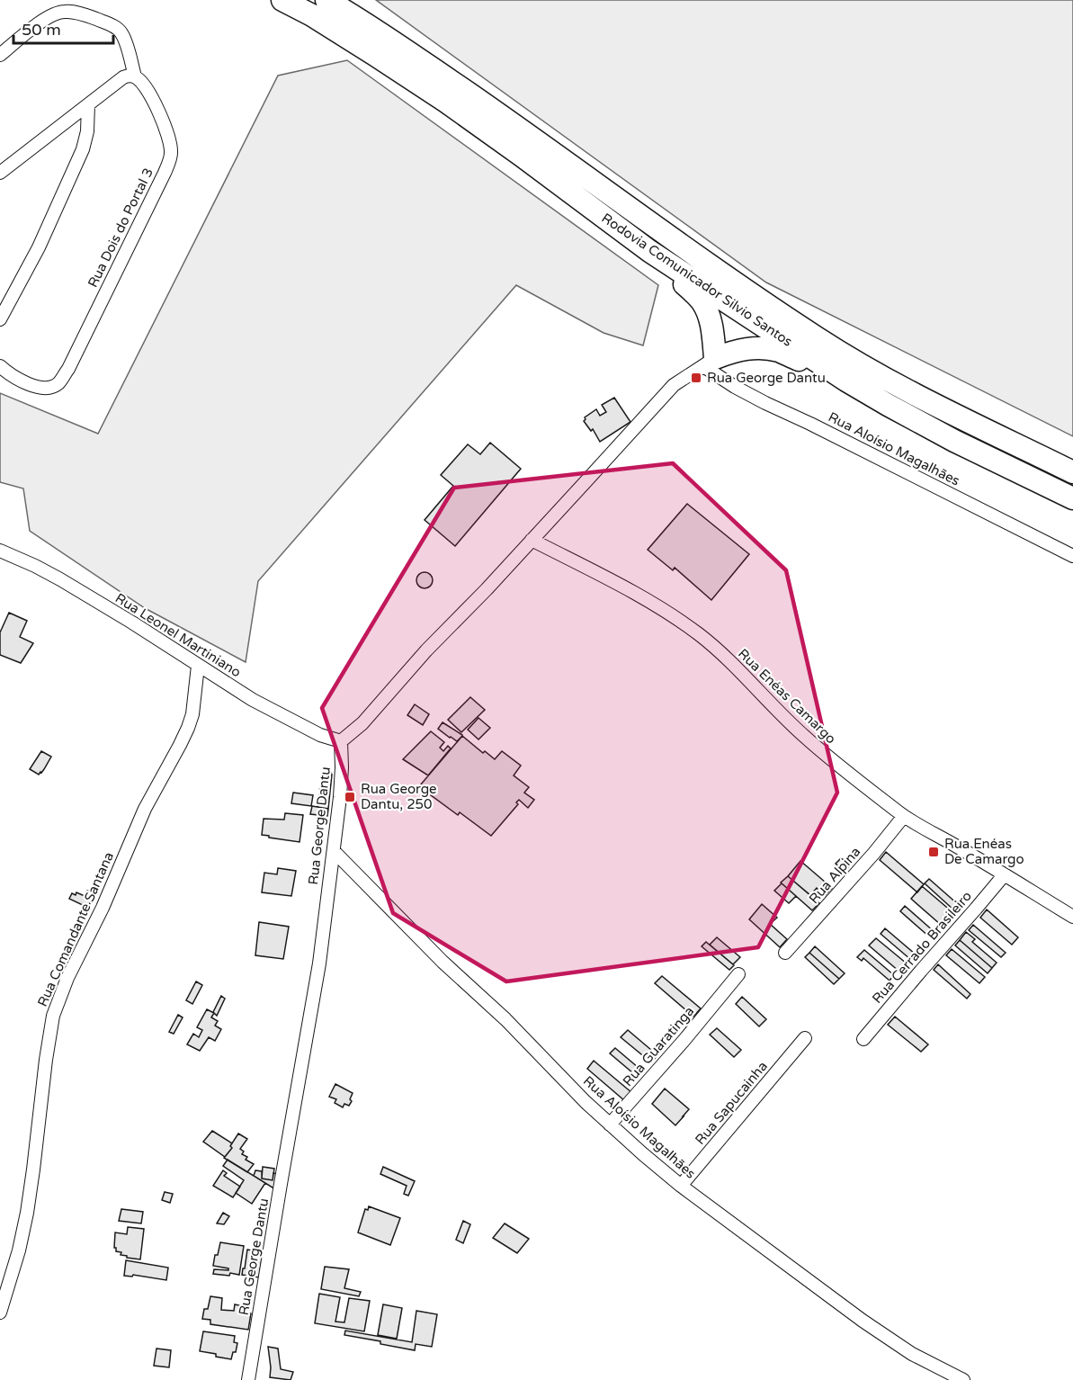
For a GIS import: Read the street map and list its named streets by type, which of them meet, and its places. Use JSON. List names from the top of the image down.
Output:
{
  "streets": {
    "highway": ["Rodovia Comunicador Silvio Santos"],
    "street": [
      "Rua Dois do Portal 3",
      "Rua Aloísio Magalhães",
      "Rua Leonel Martiniano",
      "Rua Enéas Camargo",
      "Rua George Dantu",
      "Rua Alpina",
      "Rua Comandante Santana",
      "Rua Cerrado Brasileiro",
      "Rua Guaratinga",
      "Rua Sapucainha"
    ]
  },
  "crossings": [
    ["Rua Aloísio Magalhães", "Rua George Dantu"],
    ["Rua Aloísio Magalhães", "Rua Guaratinga"],
    ["Rua Aloísio Magalhães", "Rua Sapucainha"],
    ["Rua Leonel Martiniano", "Rua George Dantu"],
    ["Rua Leonel Martiniano", "Rua Comandante Santana"],
    ["Rua Enéas Camargo", "Rua Alpina"],
    ["Rua Enéas Camargo", "Rua Cerrado Brasileiro"]
  ],
  "places": {
    "transit": ["Rua George Dantu", "Rua George Dantu, 250", "Rua Enéas De Camargo"]
  },
  "scale_bar": "50 m"
}
